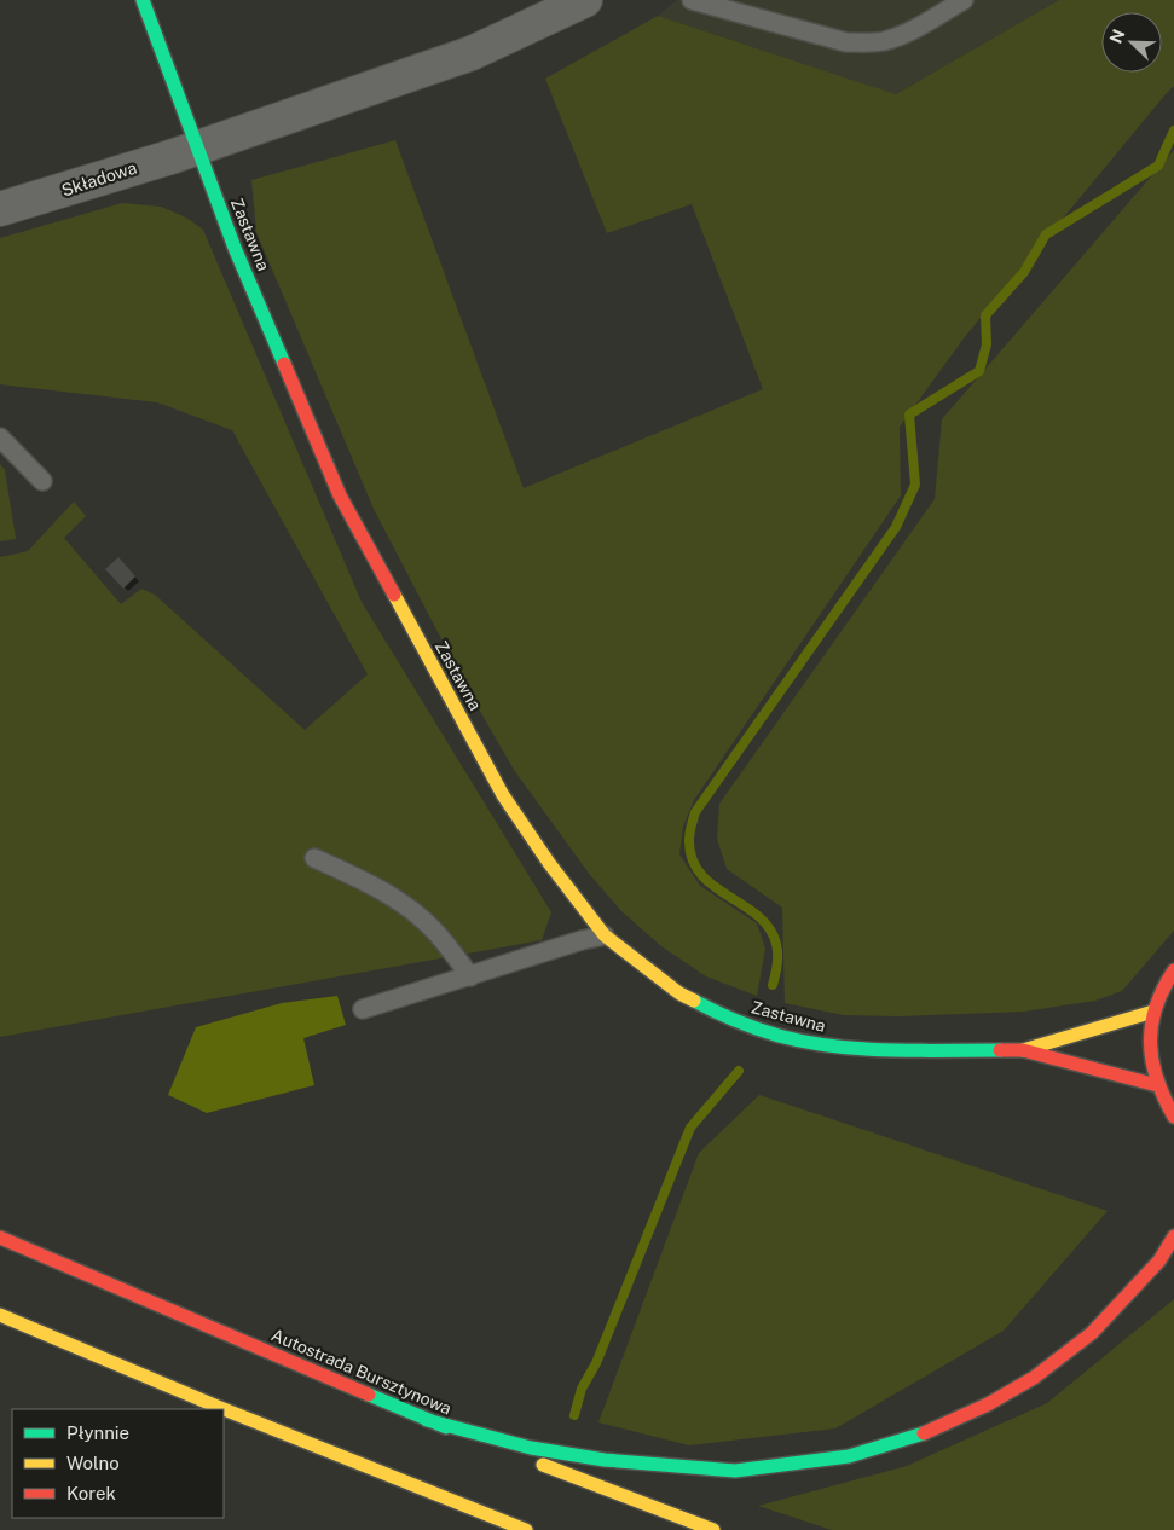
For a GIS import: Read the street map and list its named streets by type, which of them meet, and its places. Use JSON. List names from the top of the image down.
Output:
{
  "streets": {
    "main road": ["Zastawna", "Autostrada Bursztynowa"],
    "street": ["Składowa"]
  },
  "crossings": [
    ["Składowa", "Zastawna"]
  ],
  "legend": ["Płynnie", "Wolno", "Korek"],
  "north": "top left"
}
